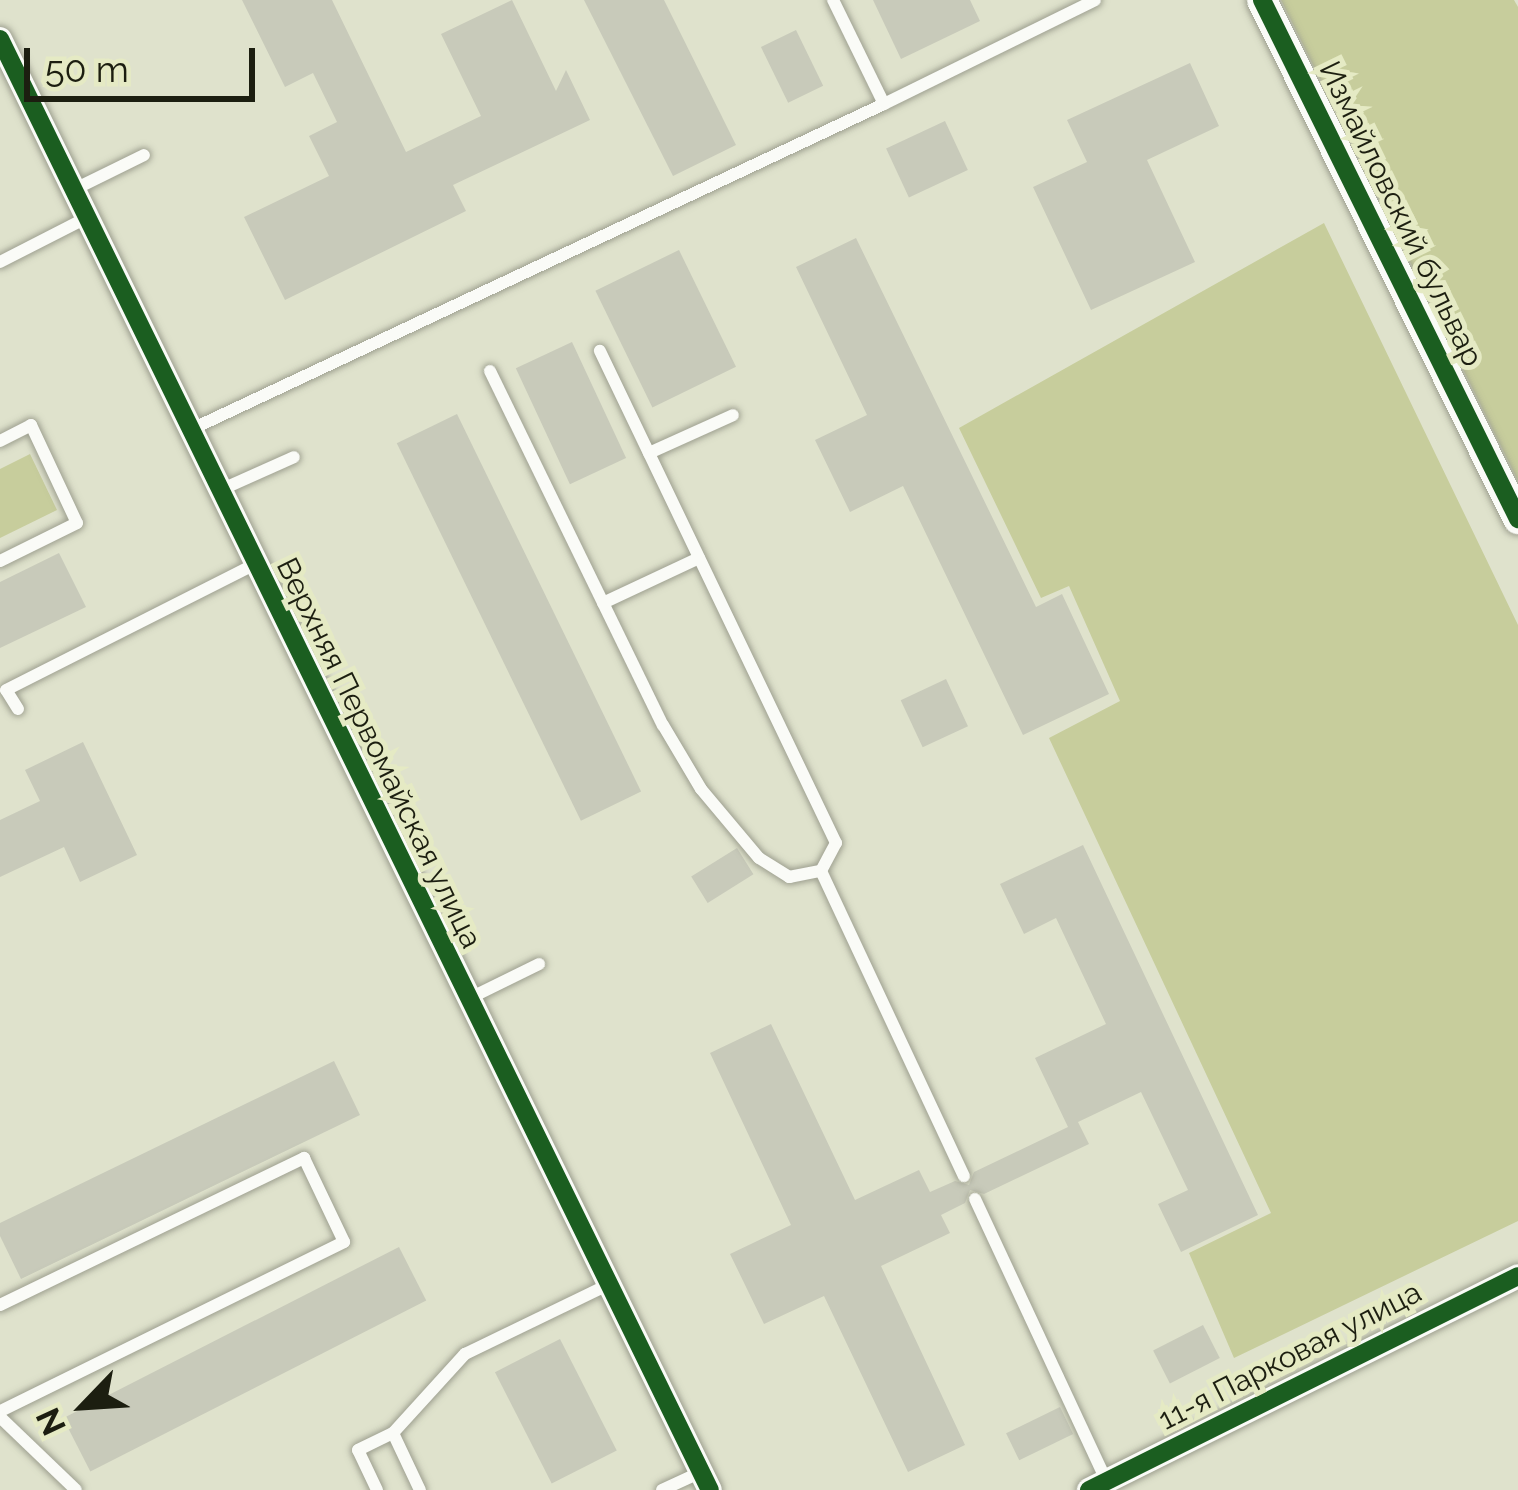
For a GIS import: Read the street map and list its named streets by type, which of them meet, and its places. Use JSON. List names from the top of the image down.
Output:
{
  "streets": {
    "street": ["Измайловский бульвар", "Верхняя Первомайская улица", "11-я Парковая улица"]
  },
  "scale_bar": "50 m",
  "north": "bottom left"
}
